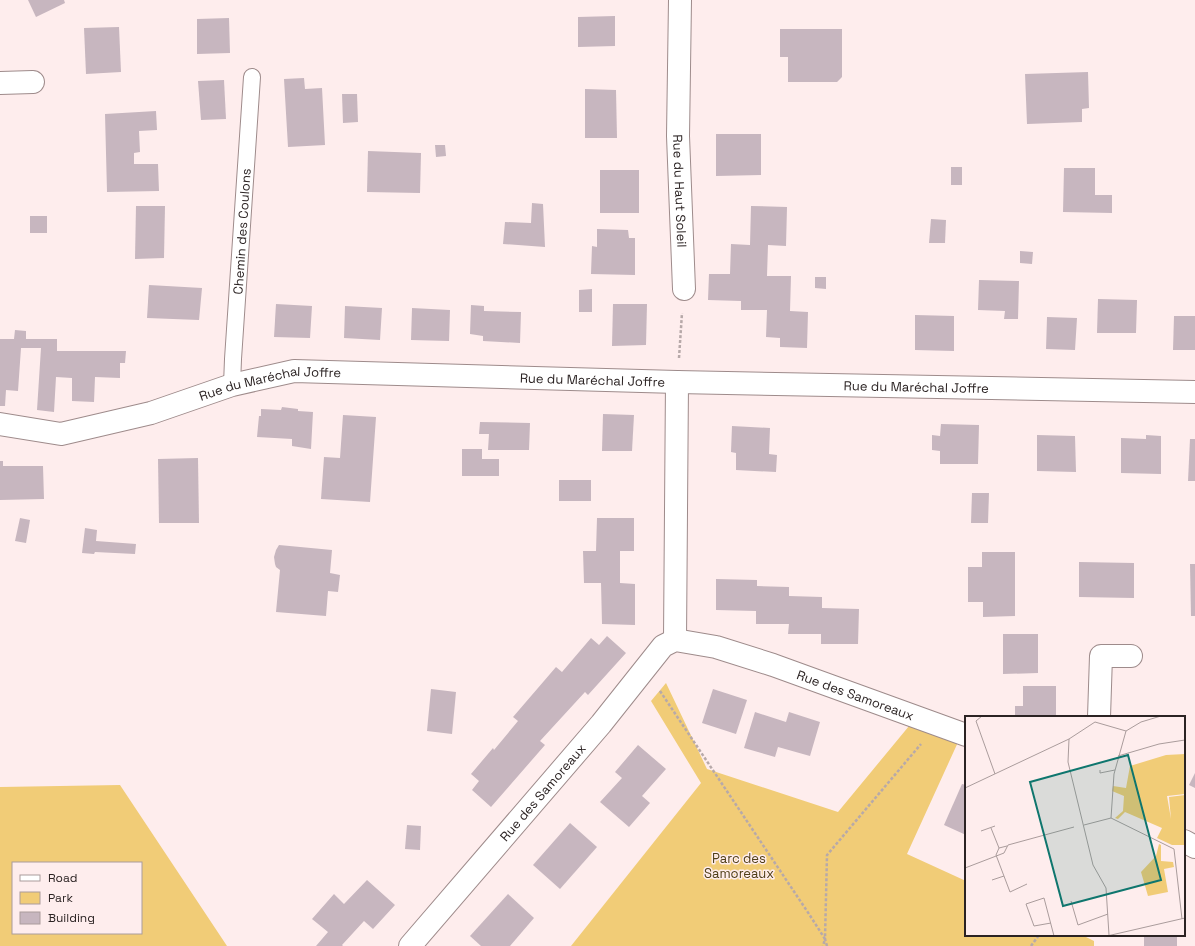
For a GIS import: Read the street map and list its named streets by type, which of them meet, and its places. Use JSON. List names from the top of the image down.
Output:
{
  "streets": {
    "street": ["Rue du Haut Soleil", "Rue du Maréchal Joffre", "Rue des Samoreaux"],
    "lane": ["Chemin des Coulons"]
  },
  "crossings": [
    ["Chemin des Coulons", "Rue du Maréchal Joffre"]
  ],
  "parks": ["Parc des Samoreaux"],
  "legend": ["Road", "Park", "Building"]
}
